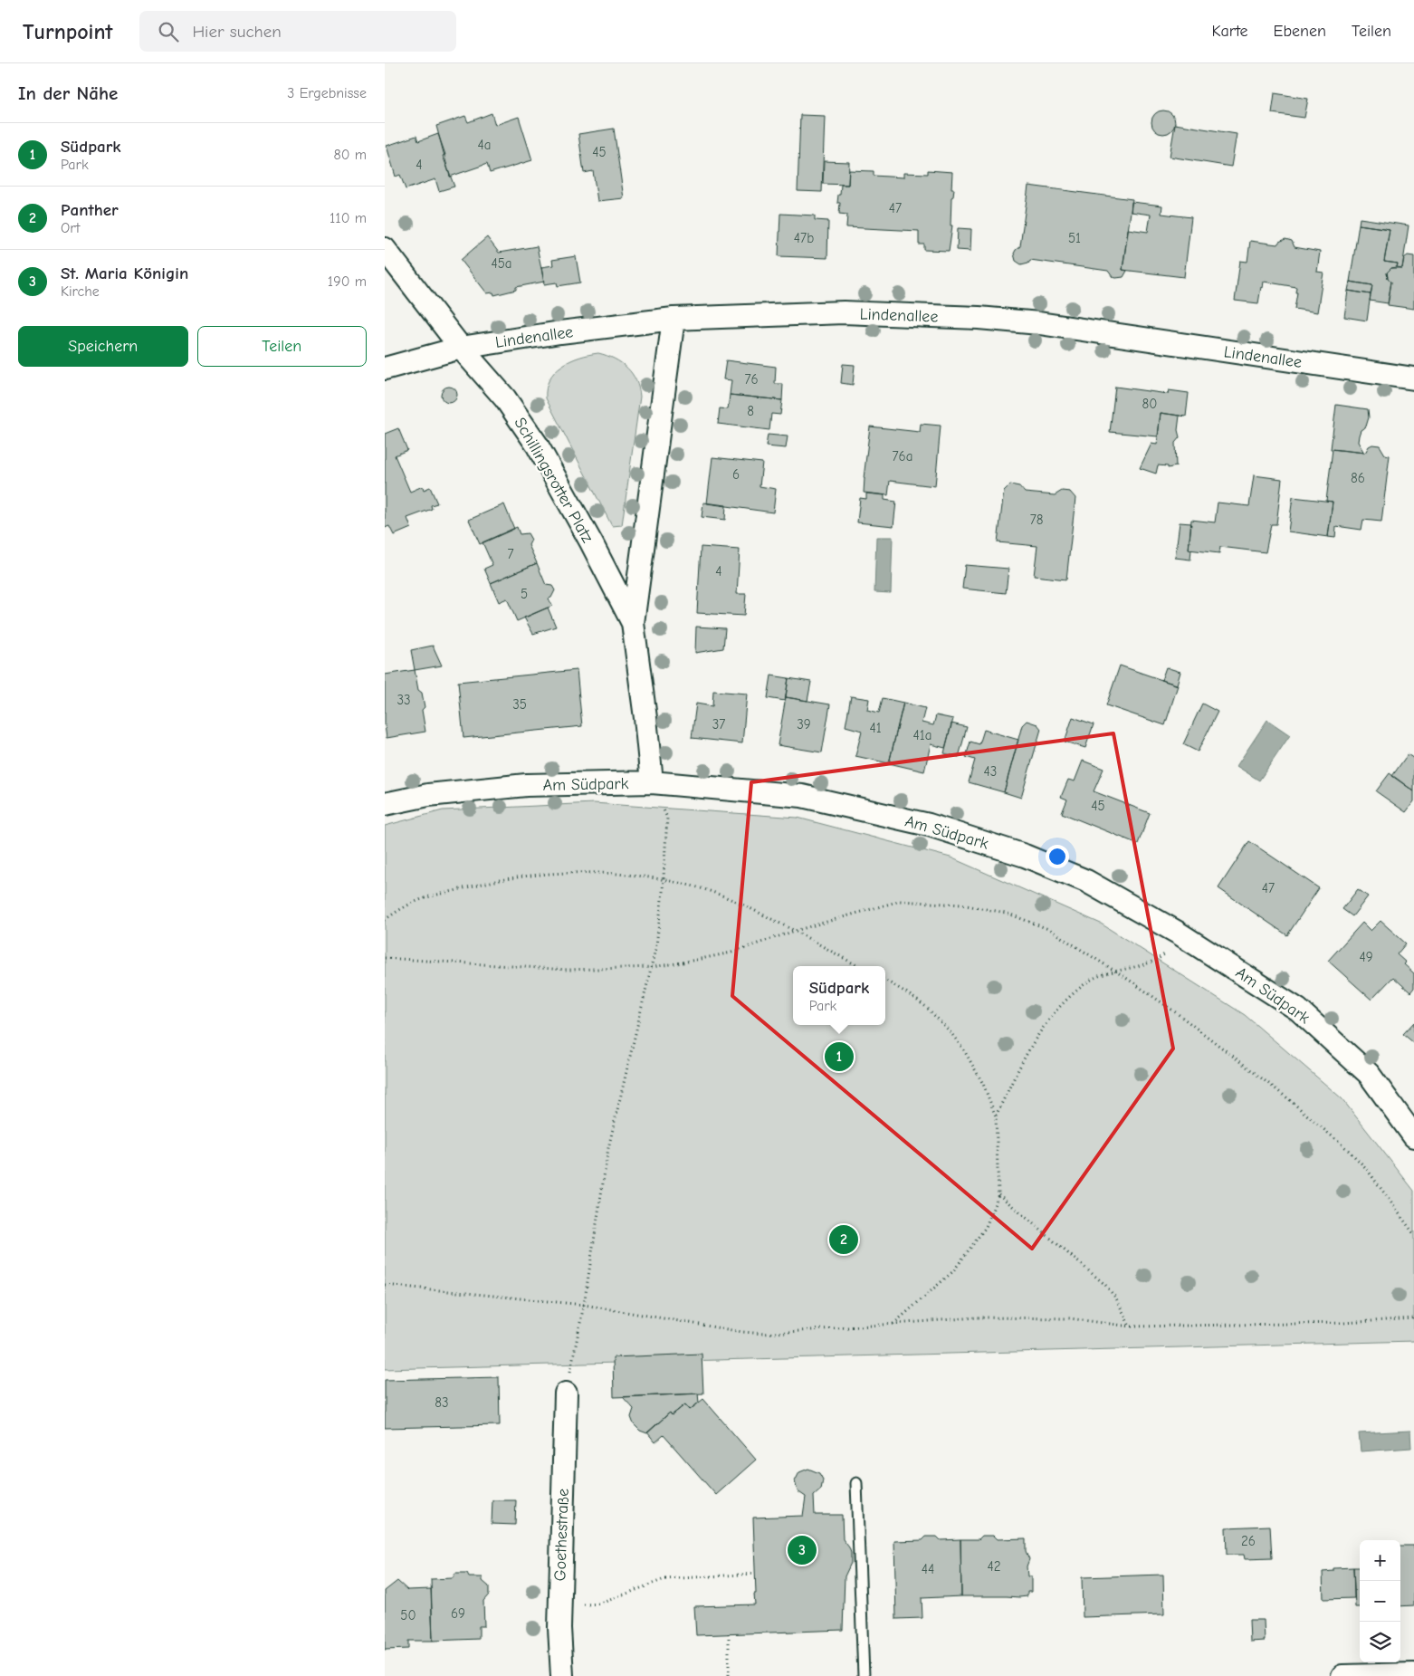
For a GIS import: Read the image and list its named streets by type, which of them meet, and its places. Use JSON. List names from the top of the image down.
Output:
{
  "streets": {
    "street": [
      "Lindenallee",
      "Schillingsrotter Platz",
      "Am Südpark",
      "Goethestraße"
    ]
  },
  "crossings": [
    ["Lindenallee", "Schillingsrotter Platz"],
    ["Schillingsrotter Platz", "Am Südpark"]
  ],
  "house_numbers": [
    "4a",
    "45",
    "4",
    "47",
    "47b",
    "51",
    "45a",
    "76",
    "80",
    "8",
    "76a",
    "6",
    "86",
    "78",
    "7",
    "4",
    "5",
    "33",
    "35",
    "37",
    "39",
    "41",
    "41a",
    "43",
    "45",
    "47",
    "49",
    "83",
    "26",
    "42",
    "44",
    "69",
    "50"
  ],
  "page": {
    "header": "Turnpoint",
    "search": "Hier suchen",
    "nav": ["Karte", "Ebenen", "Teilen"],
    "heading": ["In der Nähe", "3 Ergebnisse"],
    "list": [
      {
        "mark": "1",
        "name": "Südpark",
        "note": "Park",
        "value": "80 m"
      },
      {
        "mark": "2",
        "name": "Panther",
        "note": "Ort",
        "value": "110 m"
      },
      {
        "mark": "3",
        "name": "St. Maria Königin",
        "note": "Kirche",
        "value": "190 m"
      }
    ],
    "buttons": ["Speichern", "Teilen"],
    "popup": ["Südpark", "Park"],
    "pins": ["1", "2", "3"],
    "map_buttons": ["+", "−"]
  }
}
